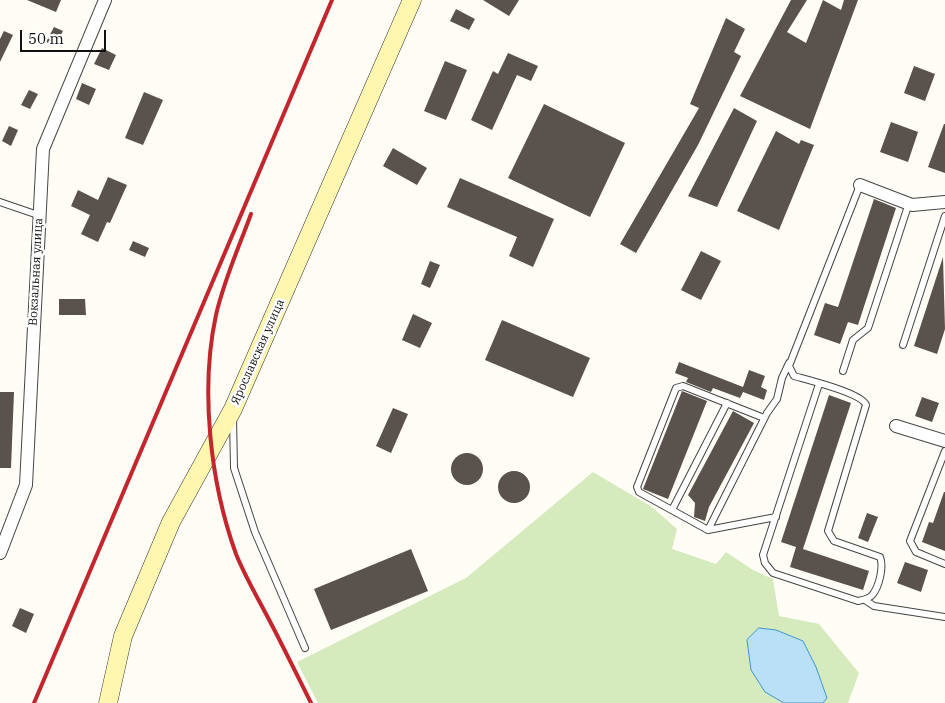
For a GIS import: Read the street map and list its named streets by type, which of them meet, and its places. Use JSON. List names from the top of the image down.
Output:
{
  "streets": {
    "main road": ["Ярославская улица"],
    "street": ["Вокзальная улица"]
  },
  "scale_bar": "50 m"
}
